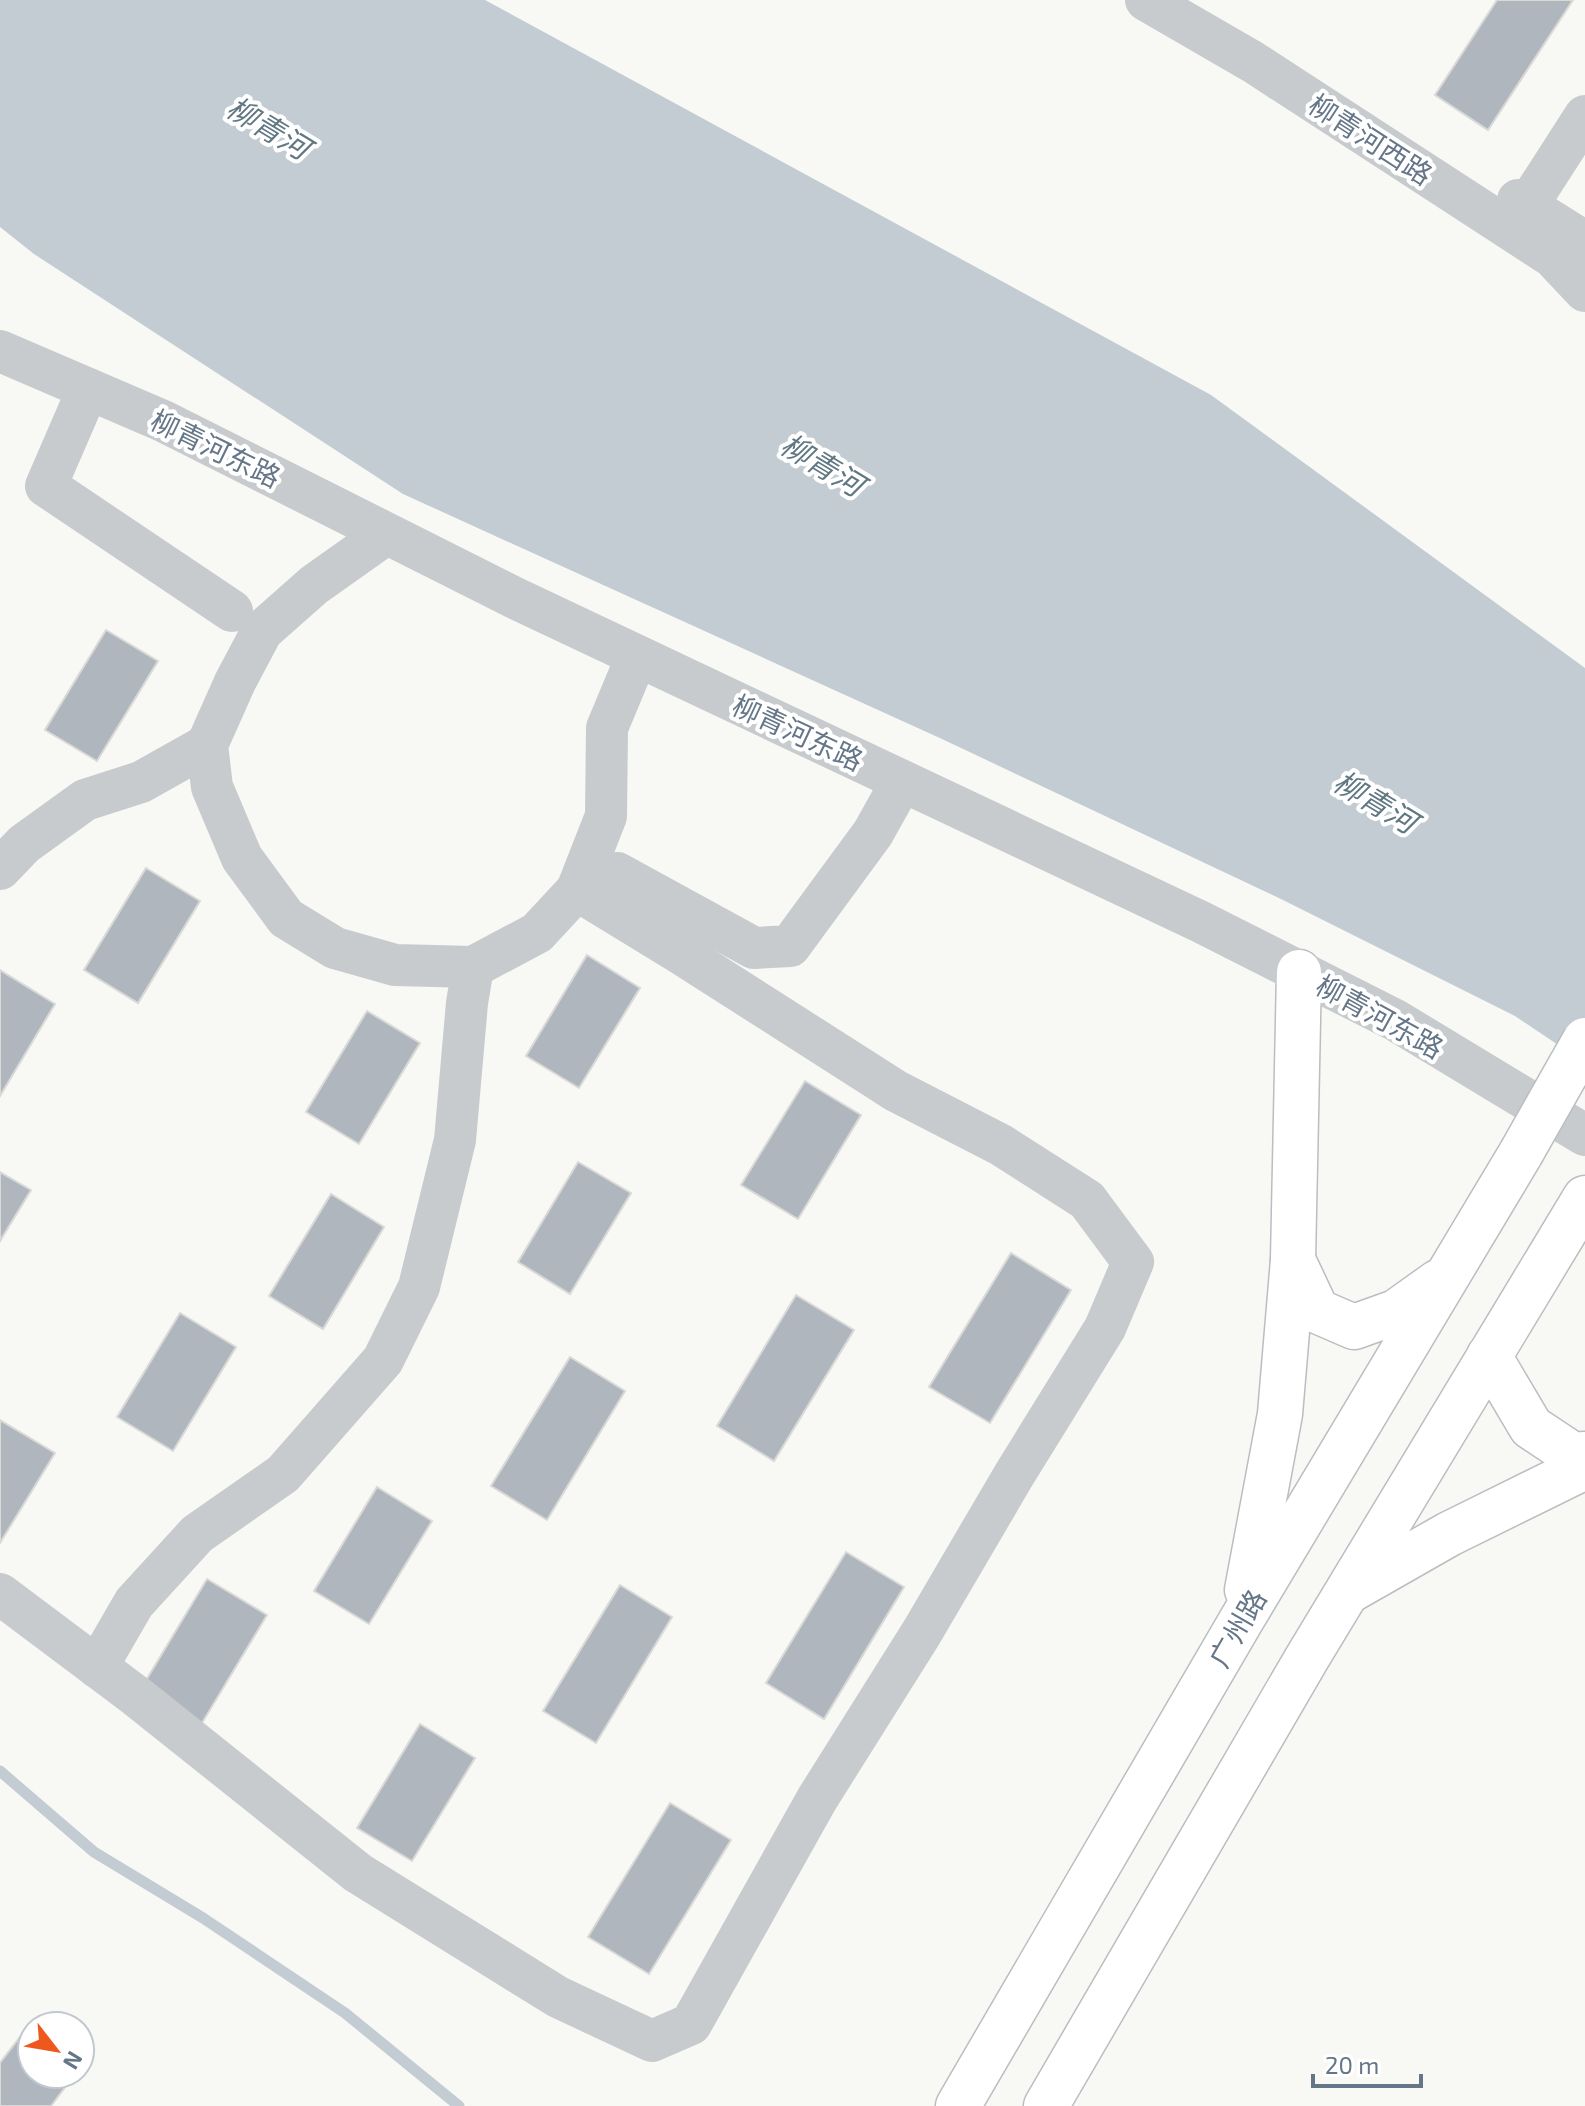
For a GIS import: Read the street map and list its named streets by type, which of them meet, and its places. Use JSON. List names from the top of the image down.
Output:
{
  "streets": {
    "main road": ["广州路"],
    "street": ["柳青河西路", "柳青河东路"]
  },
  "water": ["柳青河"],
  "scale_bar": "20 m",
  "north": "bottom right"
}
